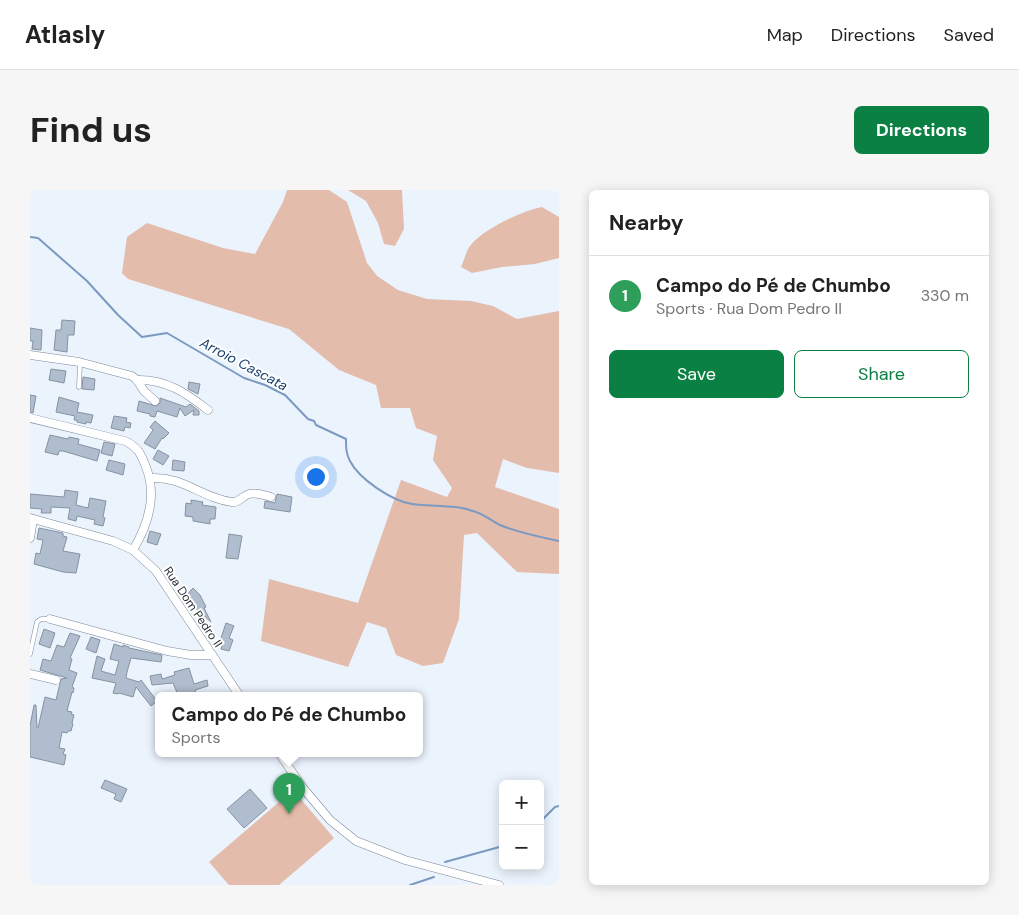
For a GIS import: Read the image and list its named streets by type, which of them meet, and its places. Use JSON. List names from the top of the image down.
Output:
{
  "streets": {
    "street": ["Rua Dom Pedro II"]
  },
  "water": ["Arroio Cascata"],
  "page": {
    "header": "Atlasly",
    "nav": ["Map", "Directions", "Saved"],
    "buttons": [
      "Directions",
      ["Save", "Share"]
    ],
    "title": "Find us",
    "heading": "Nearby",
    "list": [
      {
        "mark": "1",
        "name": "Campo do Pé de Chumbo",
        "note": "Sports · Rua Dom Pedro II",
        "value": "330 m"
      }
    ],
    "popup": ["Campo do Pé de Chumbo", "Sports"],
    "pins": "1",
    "map_buttons": ["+", "−"]
  }
}
